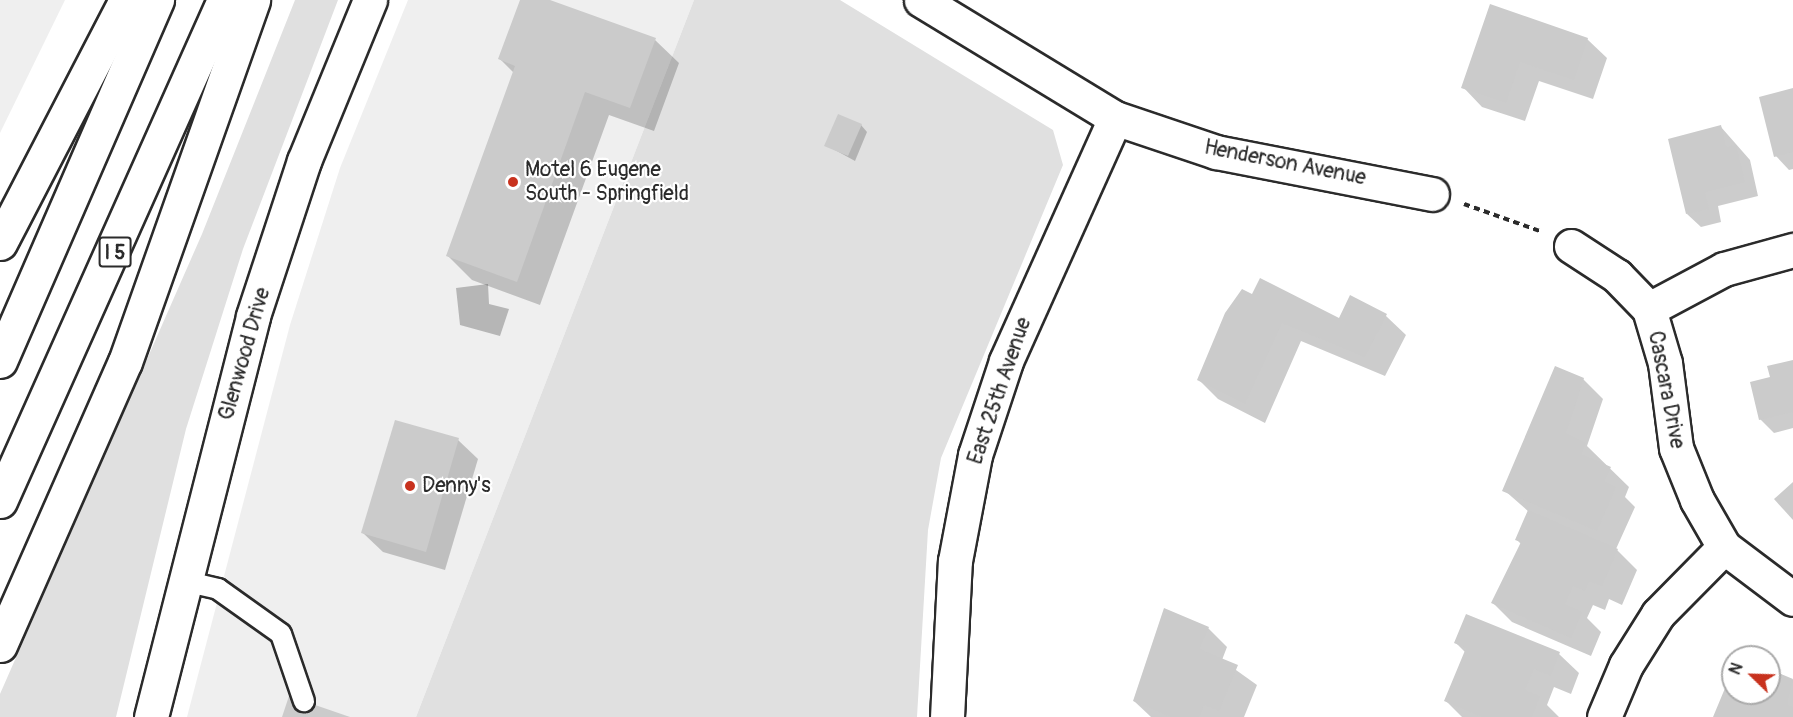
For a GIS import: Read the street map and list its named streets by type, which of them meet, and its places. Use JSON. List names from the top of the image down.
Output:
{
  "streets": {
    "main road": [
      "Henderson Avenue",
      "I 5",
      "Glenwood Drive",
      "Cascara Drive",
      "East 25th Avenue"
    ]
  },
  "crossings": [
    ["Henderson Avenue", "East 25th Avenue"]
  ],
  "places": ["Motel 6 Eugene South - Springfield", "Denny's"],
  "north": "top left"
}
